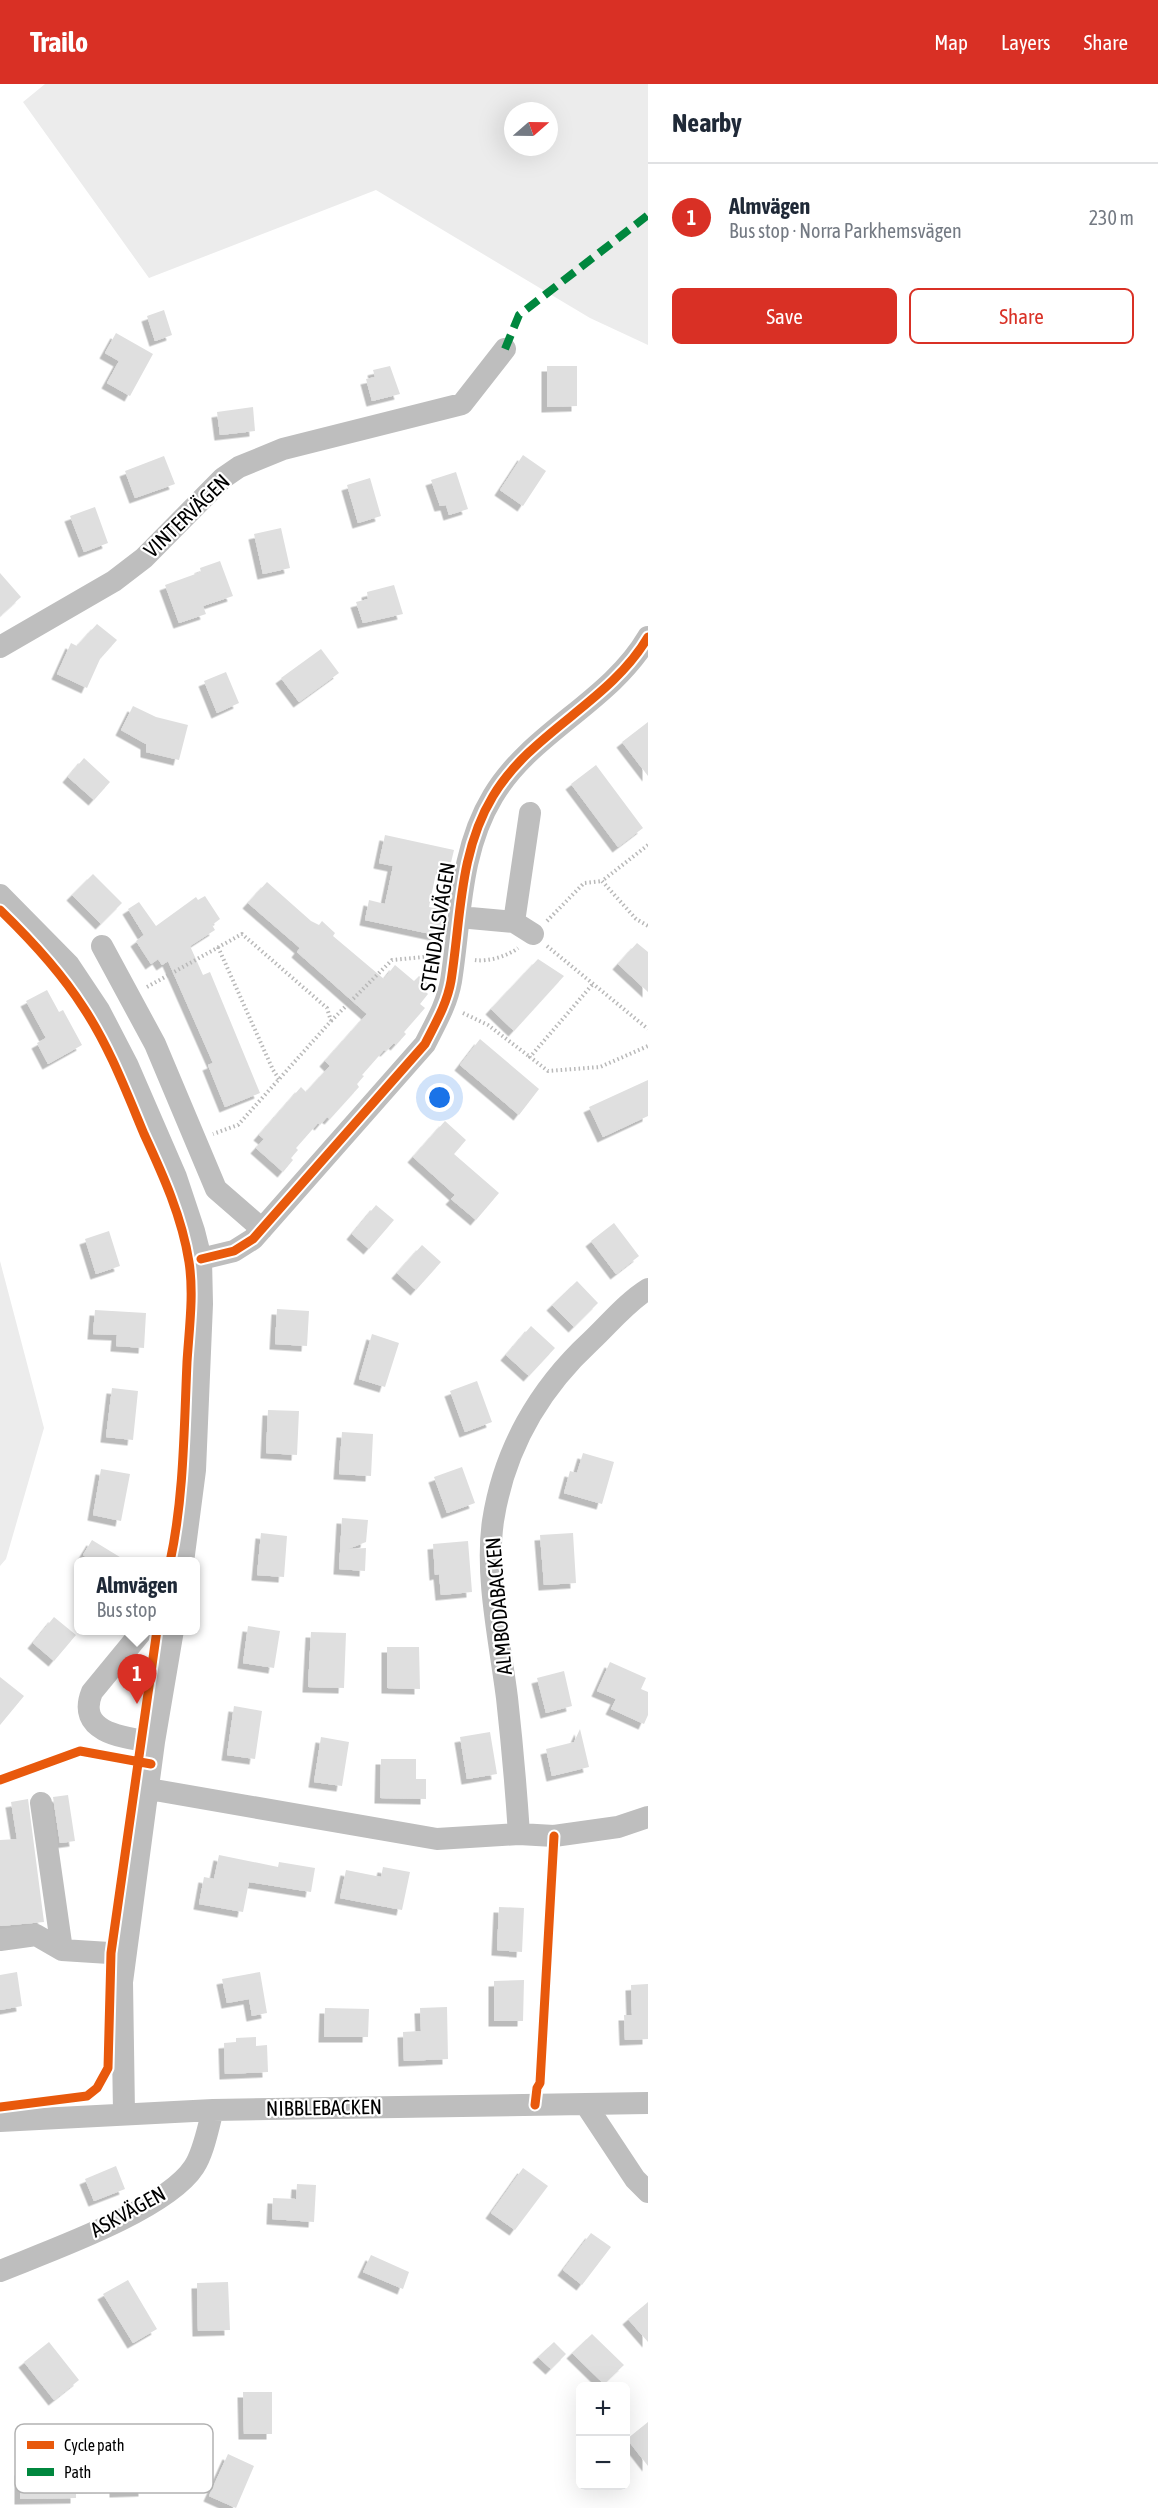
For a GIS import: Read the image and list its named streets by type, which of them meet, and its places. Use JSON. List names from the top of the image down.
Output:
{
  "streets": {
    "street": [
      "VINTERVÄGEN",
      "STENDALSVÄGEN",
      "ALMBODABACKEN",
      "NIBBLEBACKEN",
      "ASKVÄGEN"
    ]
  },
  "crossings": [
    ["NIBBLEBACKEN", "ASKVÄGEN"]
  ],
  "legend": ["Cycle path", "Path"],
  "north": "right",
  "page": {
    "header": "Trailo",
    "nav": ["Map", "Layers", "Share"],
    "heading": "Nearby",
    "list": [
      {
        "mark": "1",
        "name": "Almvägen",
        "note": "Bus stop · Norra Parkhemsvägen",
        "value": "230 m"
      }
    ],
    "buttons": ["Save", "Share"],
    "popup": ["Almvägen", "Bus stop"],
    "pins": "1",
    "map_buttons": ["+", "−"]
  }
}
